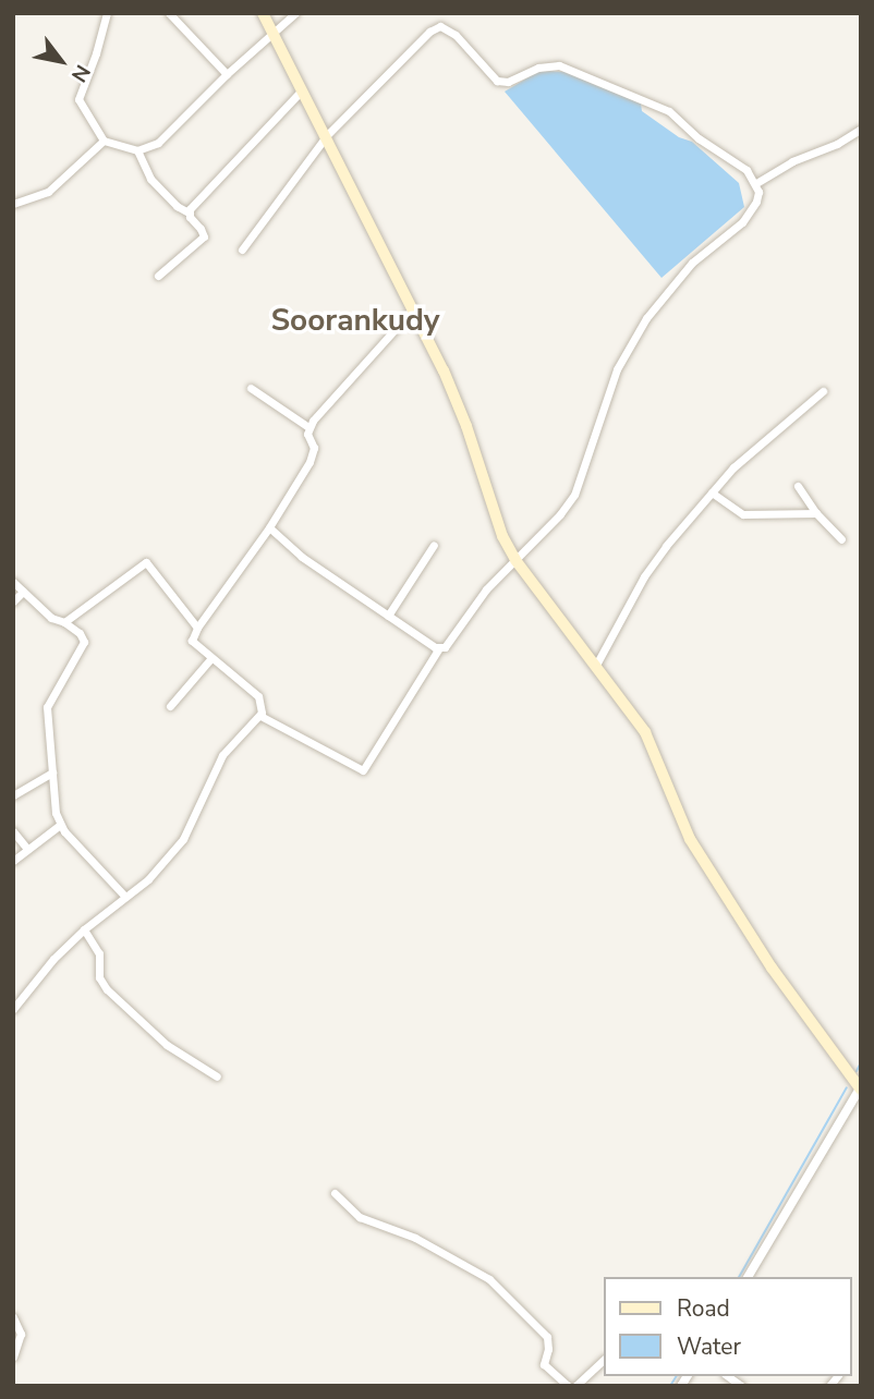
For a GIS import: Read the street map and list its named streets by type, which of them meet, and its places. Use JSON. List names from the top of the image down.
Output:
{
  "districts": ["Soorankudy"],
  "legend": ["Road", "Water"],
  "north": "bottom right"
}
